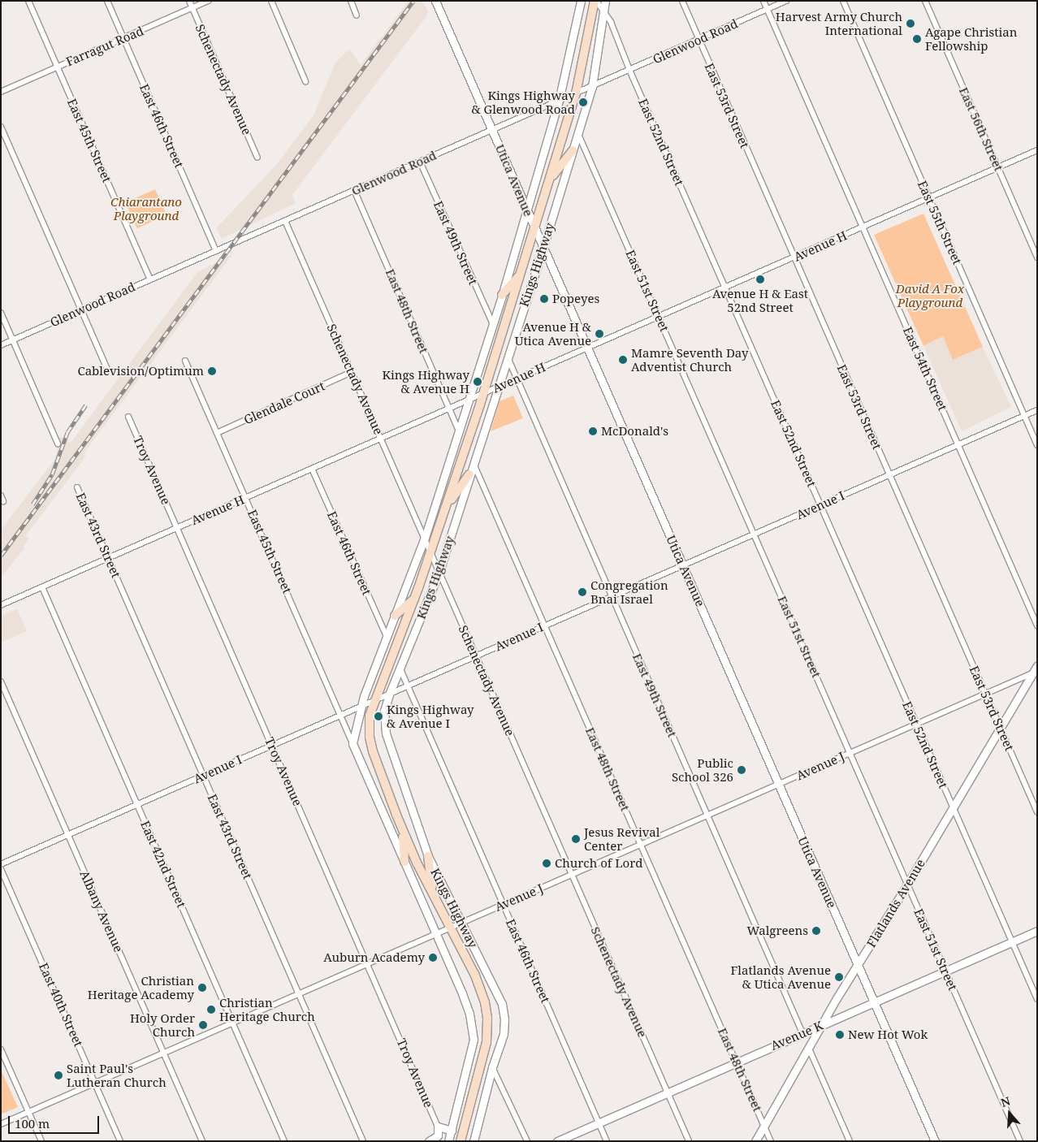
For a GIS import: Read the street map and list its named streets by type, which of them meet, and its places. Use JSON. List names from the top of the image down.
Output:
{
  "streets": {
    "main road": ["Kings Highway"],
    "street": [
      "Glenwood Road",
      "Farragut Road",
      "Schenectady Avenue",
      "East 53rd Street",
      "East 46th Street",
      "East 56th Street",
      "East 45th Street",
      "East 52nd Street",
      "Utica Avenue",
      "East 55th Street",
      "East 49th Street",
      "Avenue H",
      "East 51st Street",
      "East 48th Street",
      "East 54th Street",
      "Glendale Court",
      "Troy Avenue",
      "Avenue I",
      "East 43rd Street",
      "Avenue J",
      "East 42nd Street",
      "Flatlands Avenue",
      "Albany Avenue",
      "East 40th Street",
      "Avenue K"
    ]
  },
  "crossings": [
    ["Glenwood Road", "Schenectady Avenue"],
    ["Glenwood Road", "East 53rd Street"],
    ["Glenwood Road", "East 46th Street"],
    ["Glenwood Road", "East 45th Street"],
    ["Glenwood Road", "East 52nd Street"],
    ["Glenwood Road", "Utica Avenue"],
    ["Glenwood Road", "East 49th Street"],
    ["Glenwood Road", "Kings Highway"],
    ["Glenwood Road", "East 48th Street"],
    ["Glenwood Road", "East 54th Street"],
    ["Farragut Road", "Schenectady Avenue"],
    ["Farragut Road", "East 46th Street"],
    ["Farragut Road", "East 45th Street"],
    ["Schenectady Avenue", "Avenue H"],
    ["Schenectady Avenue", "Kings Highway"],
    ["Schenectady Avenue", "Glendale Court"],
    ["Schenectady Avenue", "Avenue I"],
    ["Schenectady Avenue", "Avenue J"],
    ["Schenectady Avenue", "Avenue K"],
    ["East 53rd Street", "Avenue H"],
    ["East 53rd Street", "Avenue I"],
    ["East 53rd Street", "Avenue J"],
    ["East 53rd Street", "Flatlands Avenue"],
    ["East 46th Street", "Avenue H"],
    ["East 46th Street", "Kings Highway"],
    ["East 46th Street", "Avenue I"],
    ["East 46th Street", "Avenue J"],
    ["East 46th Street", "Avenue K"],
    ["East 56th Street", "Avenue H"],
    ["East 45th Street", "Avenue H"],
    ["East 45th Street", "Kings Highway"],
    ["East 45th Street", "Glendale Court"],
    ["East 45th Street", "Avenue I"],
    ["East 52nd Street", "Avenue H"],
    ["East 52nd Street", "Kings Highway"],
    ["East 52nd Street", "Avenue I"],
    ["East 52nd Street", "Avenue J"],
    ["East 52nd Street", "Flatlands Avenue"],
    ["East 52nd Street", "Avenue K"],
    ["Utica Avenue", "Avenue H"],
    ["Utica Avenue", "Kings Highway"],
    ["Utica Avenue", "Avenue I"],
    ["Utica Avenue", "Avenue J"],
    ["Utica Avenue", "Flatlands Avenue"],
    ["Utica Avenue", "Avenue K"],
    ["East 55th Street", "Avenue H"],
    ["East 55th Street", "Avenue I"],
    ["East 49th Street", "Avenue H"],
    ["East 49th Street", "Kings Highway"],
    ["East 49th Street", "Avenue I"],
    ["East 49th Street", "Avenue J"],
    ["East 49th Street", "Avenue K"],
    ["Avenue H", "Kings Highway"],
    ["Avenue H", "East 51st Street"],
    ["Avenue H", "East 48th Street"],
    ["Avenue H", "East 54th Street"],
    ["Avenue H", "Troy Avenue"],
    ["Avenue H", "East 43rd Street"],
    ["Avenue H", "East 42nd Street"],
    ["Kings Highway", "East 51st Street"],
    ["Kings Highway", "East 48th Street"],
    ["Kings Highway", "Avenue I"],
    ["Kings Highway", "Avenue J"],
    ["East 51st Street", "Avenue I"],
    ["East 51st Street", "Avenue J"],
    ["East 51st Street", "Flatlands Avenue"],
    ["East 51st Street", "Avenue K"],
    ["East 48th Street", "Avenue I"],
    ["East 48th Street", "Avenue J"],
    ["East 48th Street", "Flatlands Avenue"],
    ["East 48th Street", "Avenue K"],
    ["East 54th Street", "Avenue I"],
    ["Troy Avenue", "Avenue I"],
    ["Troy Avenue", "Avenue J"],
    ["Avenue I", "East 43rd Street"],
    ["Avenue I", "East 42nd Street"],
    ["Avenue I", "Albany Avenue"],
    ["East 43rd Street", "Avenue J"],
    ["Avenue J", "East 42nd Street"],
    ["Avenue J", "Flatlands Avenue"],
    ["Avenue J", "Albany Avenue"],
    ["Avenue J", "East 40th Street"],
    ["Flatlands Avenue", "Avenue K"]
  ],
  "parks": ["Chiarantano Playground", "David A Fox Playground"],
  "places": [
    "Harvest Army Church International",
    "Agape Christian Fellowship",
    "Kings Highway & Glenwood Road",
    "Avenue H & East 52nd Street",
    "Popeyes",
    "Avenue H & Utica Avenue",
    "Mamre Seventh Day Adventist Church",
    "Cablevision/Optimum",
    "Kings Highway & Avenue H",
    "McDonald's",
    "Congregation Bnai Israel",
    "Kings Highway & Avenue I",
    "Public School 326",
    "Jesus Revival Center",
    "Church of Lord",
    "Walgreens",
    "Auburn Academy",
    "Flatlands Avenue & Utica Avenue",
    "Christian Heritage Academy",
    "Christian Heritage Church",
    "Holy Order Church",
    "New Hot Wok",
    "Saint Paul's Lutheran Church"
  ],
  "scale_bar": "100 m",
  "north": "top"
}
